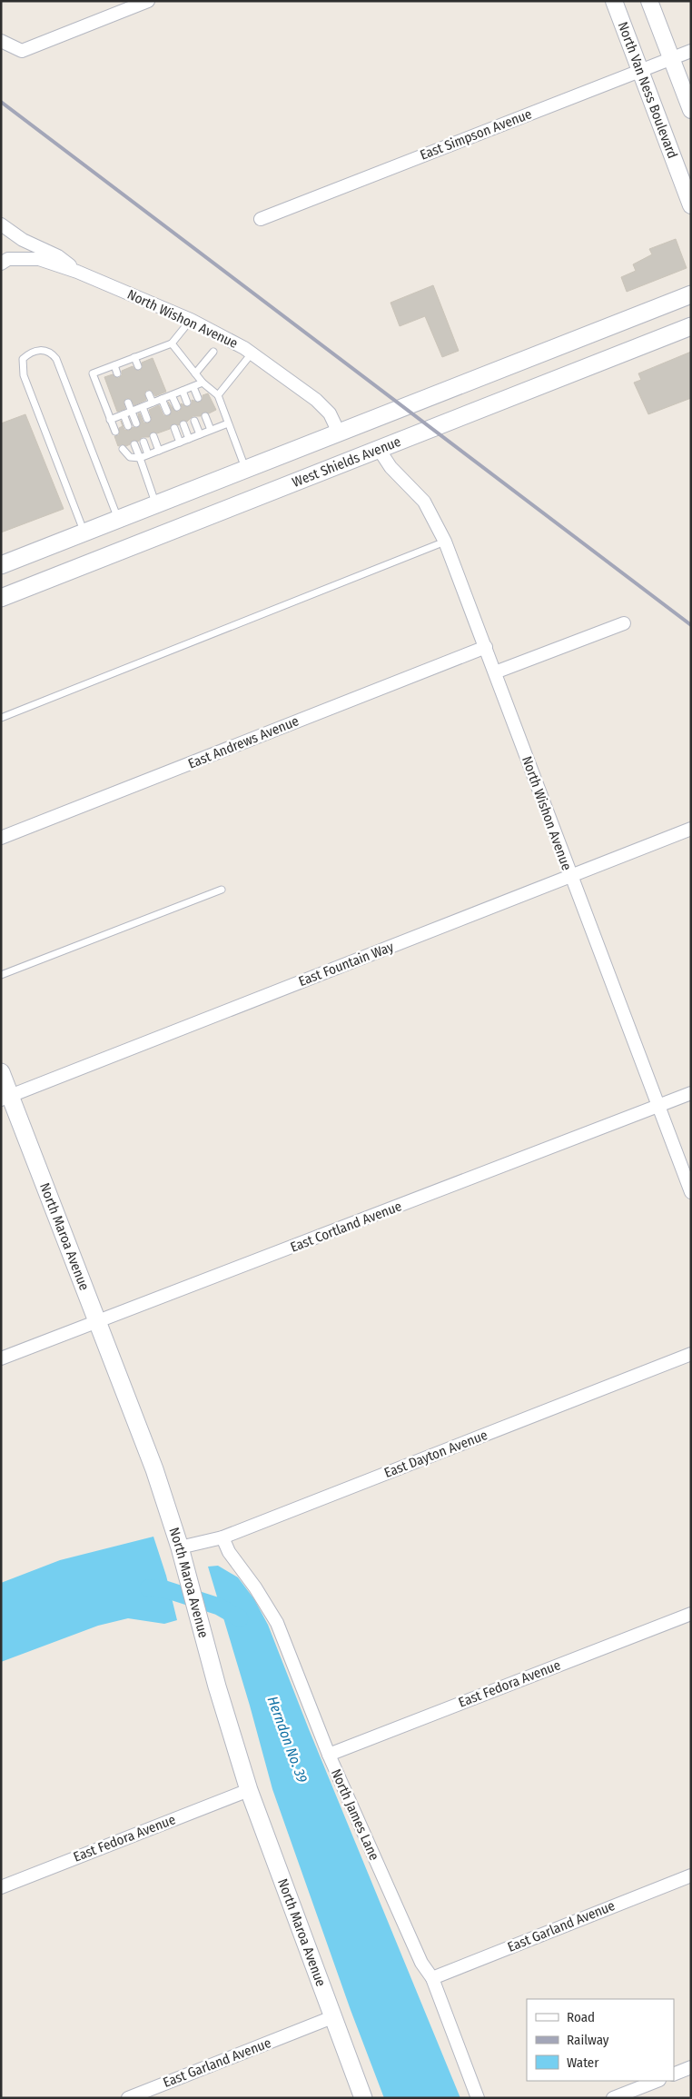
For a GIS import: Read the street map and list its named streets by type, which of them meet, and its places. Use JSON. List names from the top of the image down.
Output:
{
  "streets": {
    "main road": ["West Shields Avenue", "North Maroa Avenue"],
    "street": [
      "North Van Ness Boulevard",
      "East Simpson Avenue",
      "North Wishon Avenue",
      "East Andrews Avenue",
      "East Fountain Way",
      "East Cortland Avenue",
      "East Dayton Avenue",
      "East Fedora Avenue",
      "North James Lane",
      "East Garland Avenue"
    ]
  },
  "crossings": [
    ["North Van Ness Boulevard", "East Simpson Avenue"],
    ["North Wishon Avenue", "West Shields Avenue"],
    ["North Wishon Avenue", "East Andrews Avenue"],
    ["North Wishon Avenue", "East Fountain Way"],
    ["North Wishon Avenue", "East Cortland Avenue"],
    ["East Fountain Way", "North Maroa Avenue"],
    ["East Cortland Avenue", "North Maroa Avenue"],
    ["North Maroa Avenue", "East Dayton Avenue"],
    ["North Maroa Avenue", "East Fedora Avenue"],
    ["North Maroa Avenue", "East Garland Avenue"],
    ["East Dayton Avenue", "North James Lane"],
    ["East Fedora Avenue", "North James Lane"],
    ["North James Lane", "East Garland Avenue"]
  ],
  "water": ["Herndon No. 39"],
  "legend": ["Road", "Railway", "Water"]
}
